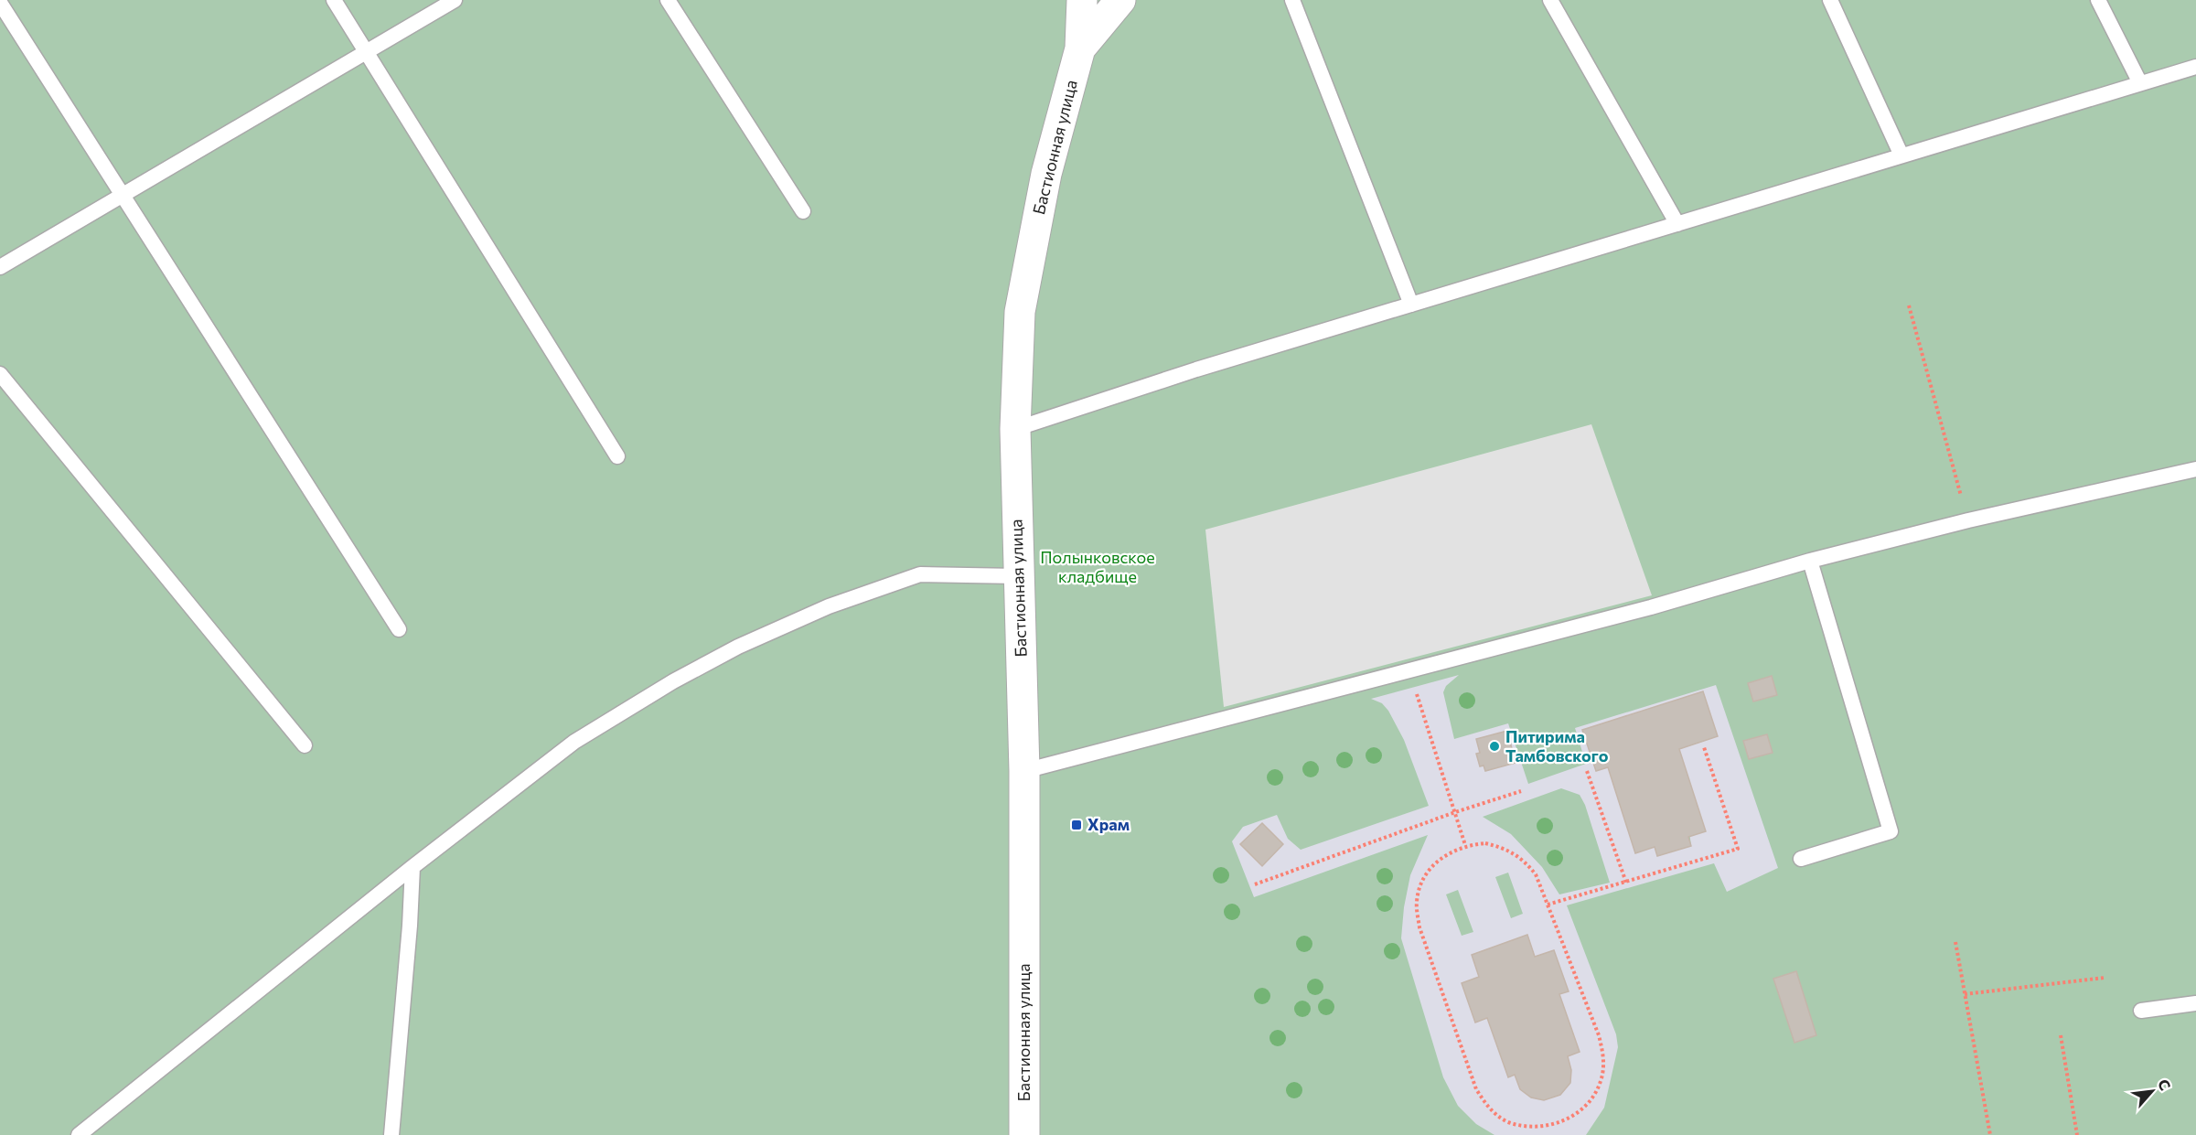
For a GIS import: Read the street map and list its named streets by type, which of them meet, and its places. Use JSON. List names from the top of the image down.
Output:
{
  "streets": {
    "street": ["Бастионная улица"]
  },
  "parks": ["Полынковское кладбище"],
  "places": {
    "other": ["Питирима Тамбовского"],
    "transit": ["Храм"]
  },
  "north": "top right"
}
